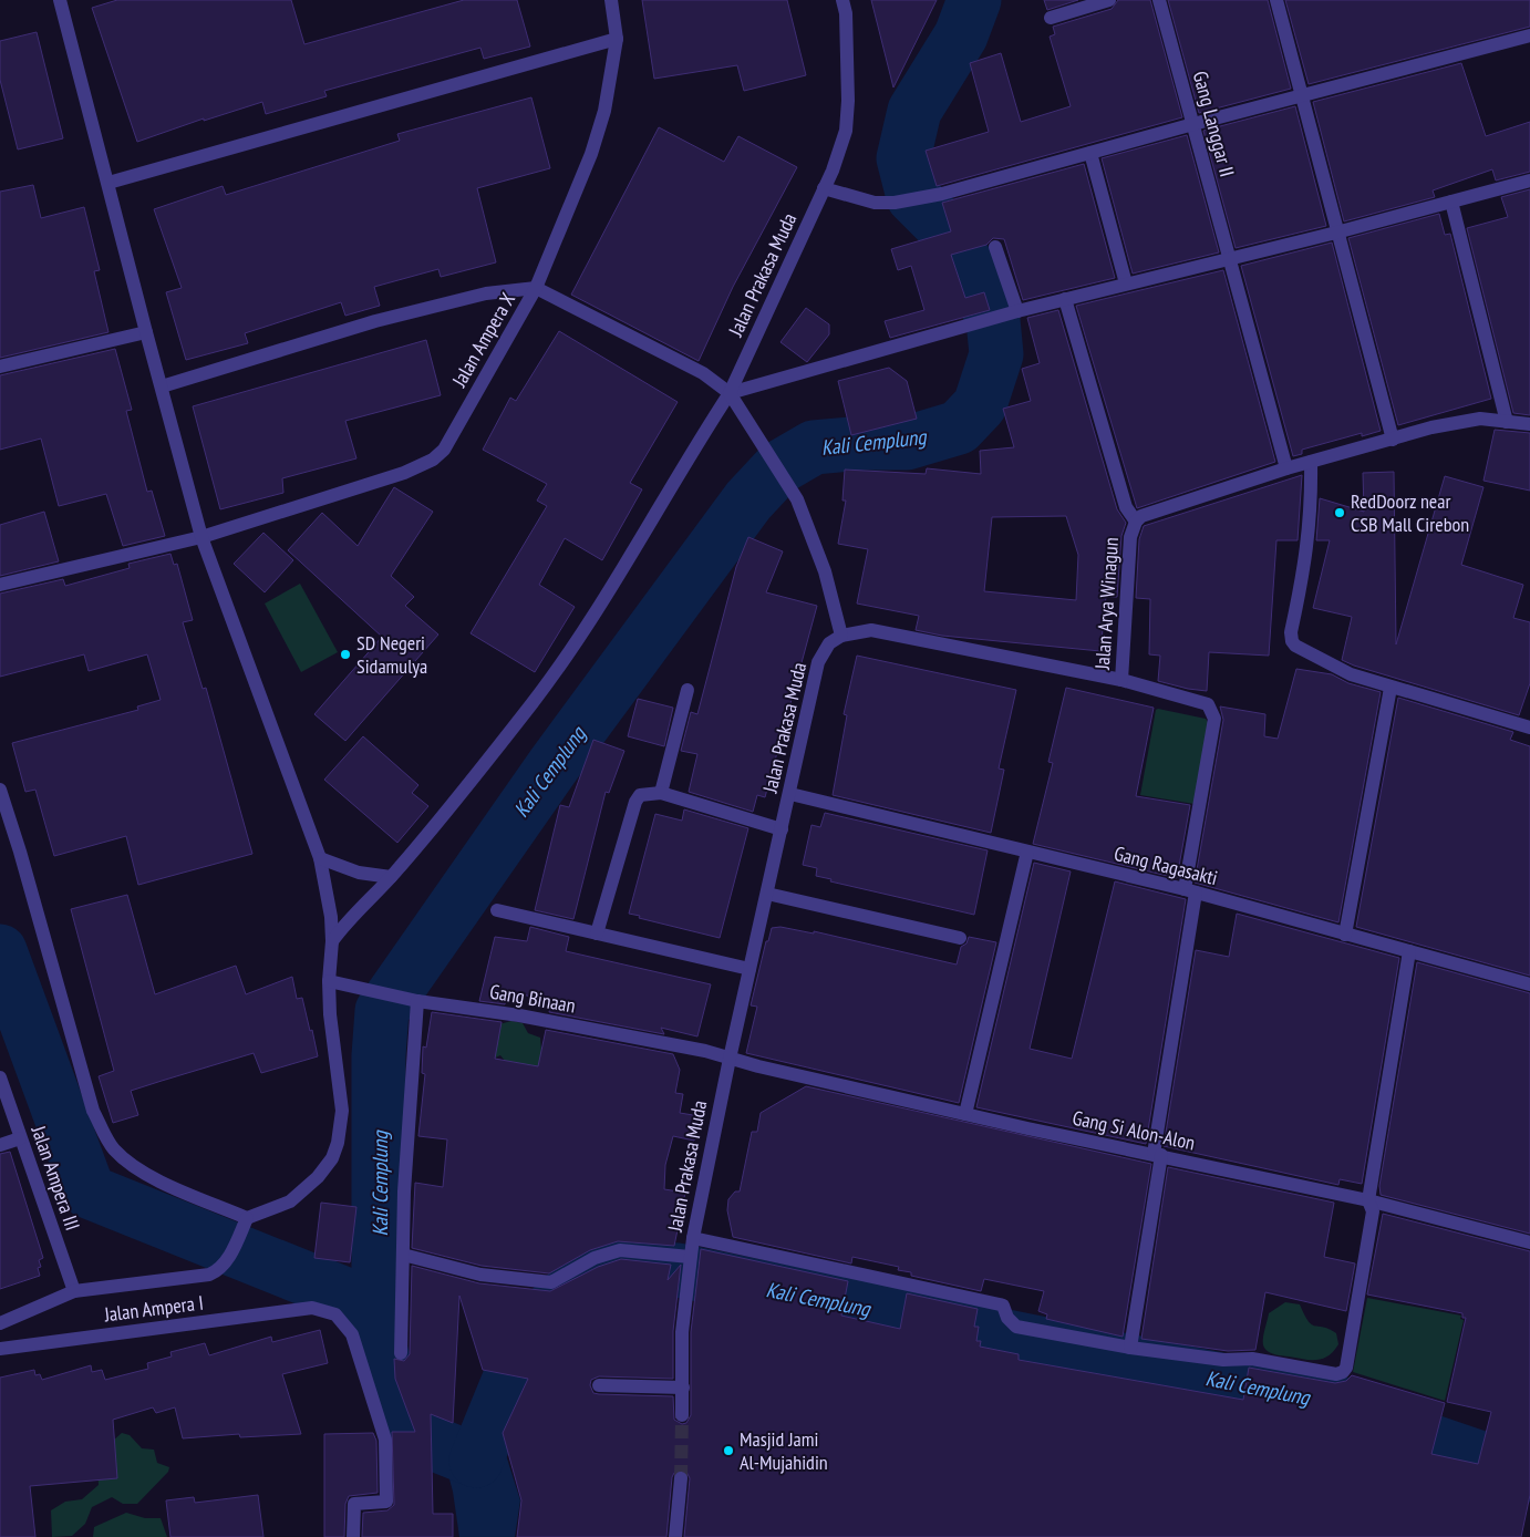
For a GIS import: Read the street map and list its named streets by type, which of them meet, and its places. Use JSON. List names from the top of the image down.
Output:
{
  "streets": {
    "street": [
      "Gang Langgar II",
      "Jalan Prakasa Muda",
      "Jalan Ampera X",
      "Jalan Arya Winagun",
      "Gang Ragasakti",
      "Gang Binaan",
      "Gang Si Alon-Alon",
      "Jalan Ampera III",
      "Jalan Ampera I"
    ]
  },
  "crossings": [
    ["Gang Langgar II", "Jalan Arya Winagun"],
    ["Jalan Prakasa Muda", "Jalan Arya Winagun"],
    ["Jalan Prakasa Muda", "Gang Ragasakti"],
    ["Jalan Prakasa Muda", "Gang Binaan"],
    ["Jalan Prakasa Muda", "Gang Si Alon-Alon"],
    ["Gang Binaan", "Gang Si Alon-Alon"]
  ],
  "water": ["Kali Cemplung"],
  "places": ["RedDoorz near CSB Mall Cirebon", "SD Negeri Sidamulya", "Masjid Jami Al-Mujahidin"]
}
